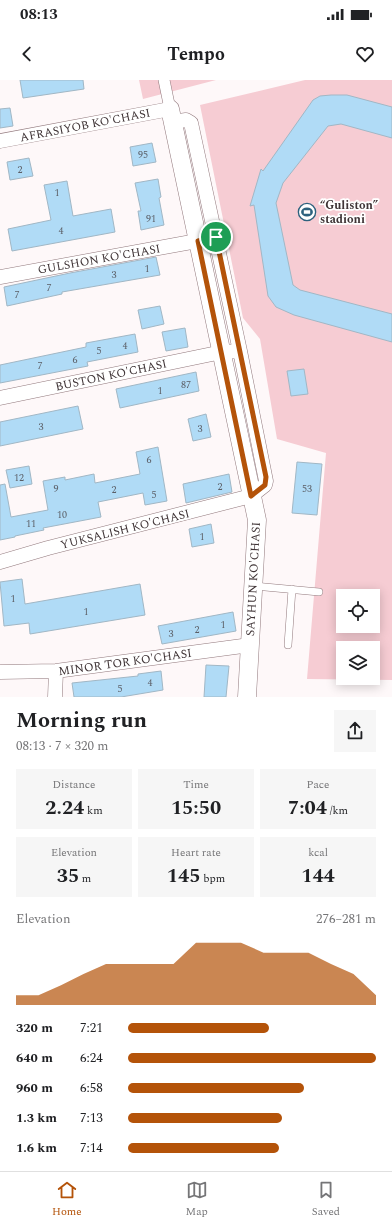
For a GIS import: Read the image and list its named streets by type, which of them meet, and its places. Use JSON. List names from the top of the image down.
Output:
{
  "streets": {
    "street": [
      "AFRASIYOB KO'CHASI",
      "GULSHON KO'CHASI",
      "BUSTON KO'CHASI",
      "YUKSALISH KO'CHASI",
      "SAYHUN KO'CHASI",
      "MINOR TOR KO'CHASI"
    ]
  },
  "crossings": [
    ["AFRASIYOB KO'CHASI", "GULSHON KO'CHASI"],
    ["AFRASIYOB KO'CHASI", "SAYHUN KO'CHASI"],
    ["GULSHON KO'CHASI", "SAYHUN KO'CHASI"],
    ["BUSTON KO'CHASI", "SAYHUN KO'CHASI"],
    ["YUKSALISH KO'CHASI", "SAYHUN KO'CHASI"],
    ["SAYHUN KO'CHASI", "MINOR TOR KO'CHASI"]
  ],
  "places": {
    "sports": ["“Guliston” stadioni"]
  },
  "house_numbers": [
    "95",
    "2",
    "1",
    "91",
    "4",
    "1",
    "3",
    "7",
    "7",
    "4",
    "5",
    "6",
    "7",
    "87",
    "1",
    "3",
    "3",
    "6",
    "12",
    "2",
    "9",
    "53",
    "2",
    "5",
    "10",
    "11",
    "1",
    "1",
    "1",
    "1",
    "2",
    "3",
    "4",
    "5"
  ],
  "page": {
    "status": "08:13",
    "header": "Tempo",
    "heading": ["Morning run", "08:13 · 7 × 320 m"],
    "stats": [
      ["Distance", "2.24 km"],
      ["Time", "15:50"],
      ["Pace", "7:04 /km"],
      ["Elevation", "35 m"],
      ["Heart rate", "145 bpm"],
      ["kcal", "144"]
    ],
    "chart": ["Elevation", "276–281 m"],
    "list": [
      {
        "name": "320 m",
        "note": "7:21"
      },
      {
        "name": "640 m",
        "note": "6:24"
      },
      {
        "name": "960 m",
        "note": "6:58"
      },
      {
        "name": "1.3 km",
        "note": "7:13"
      },
      {
        "name": "1.6 km",
        "note": "7:14"
      }
    ],
    "tabs": ["Home", "Map", "Saved"]
  }
}
